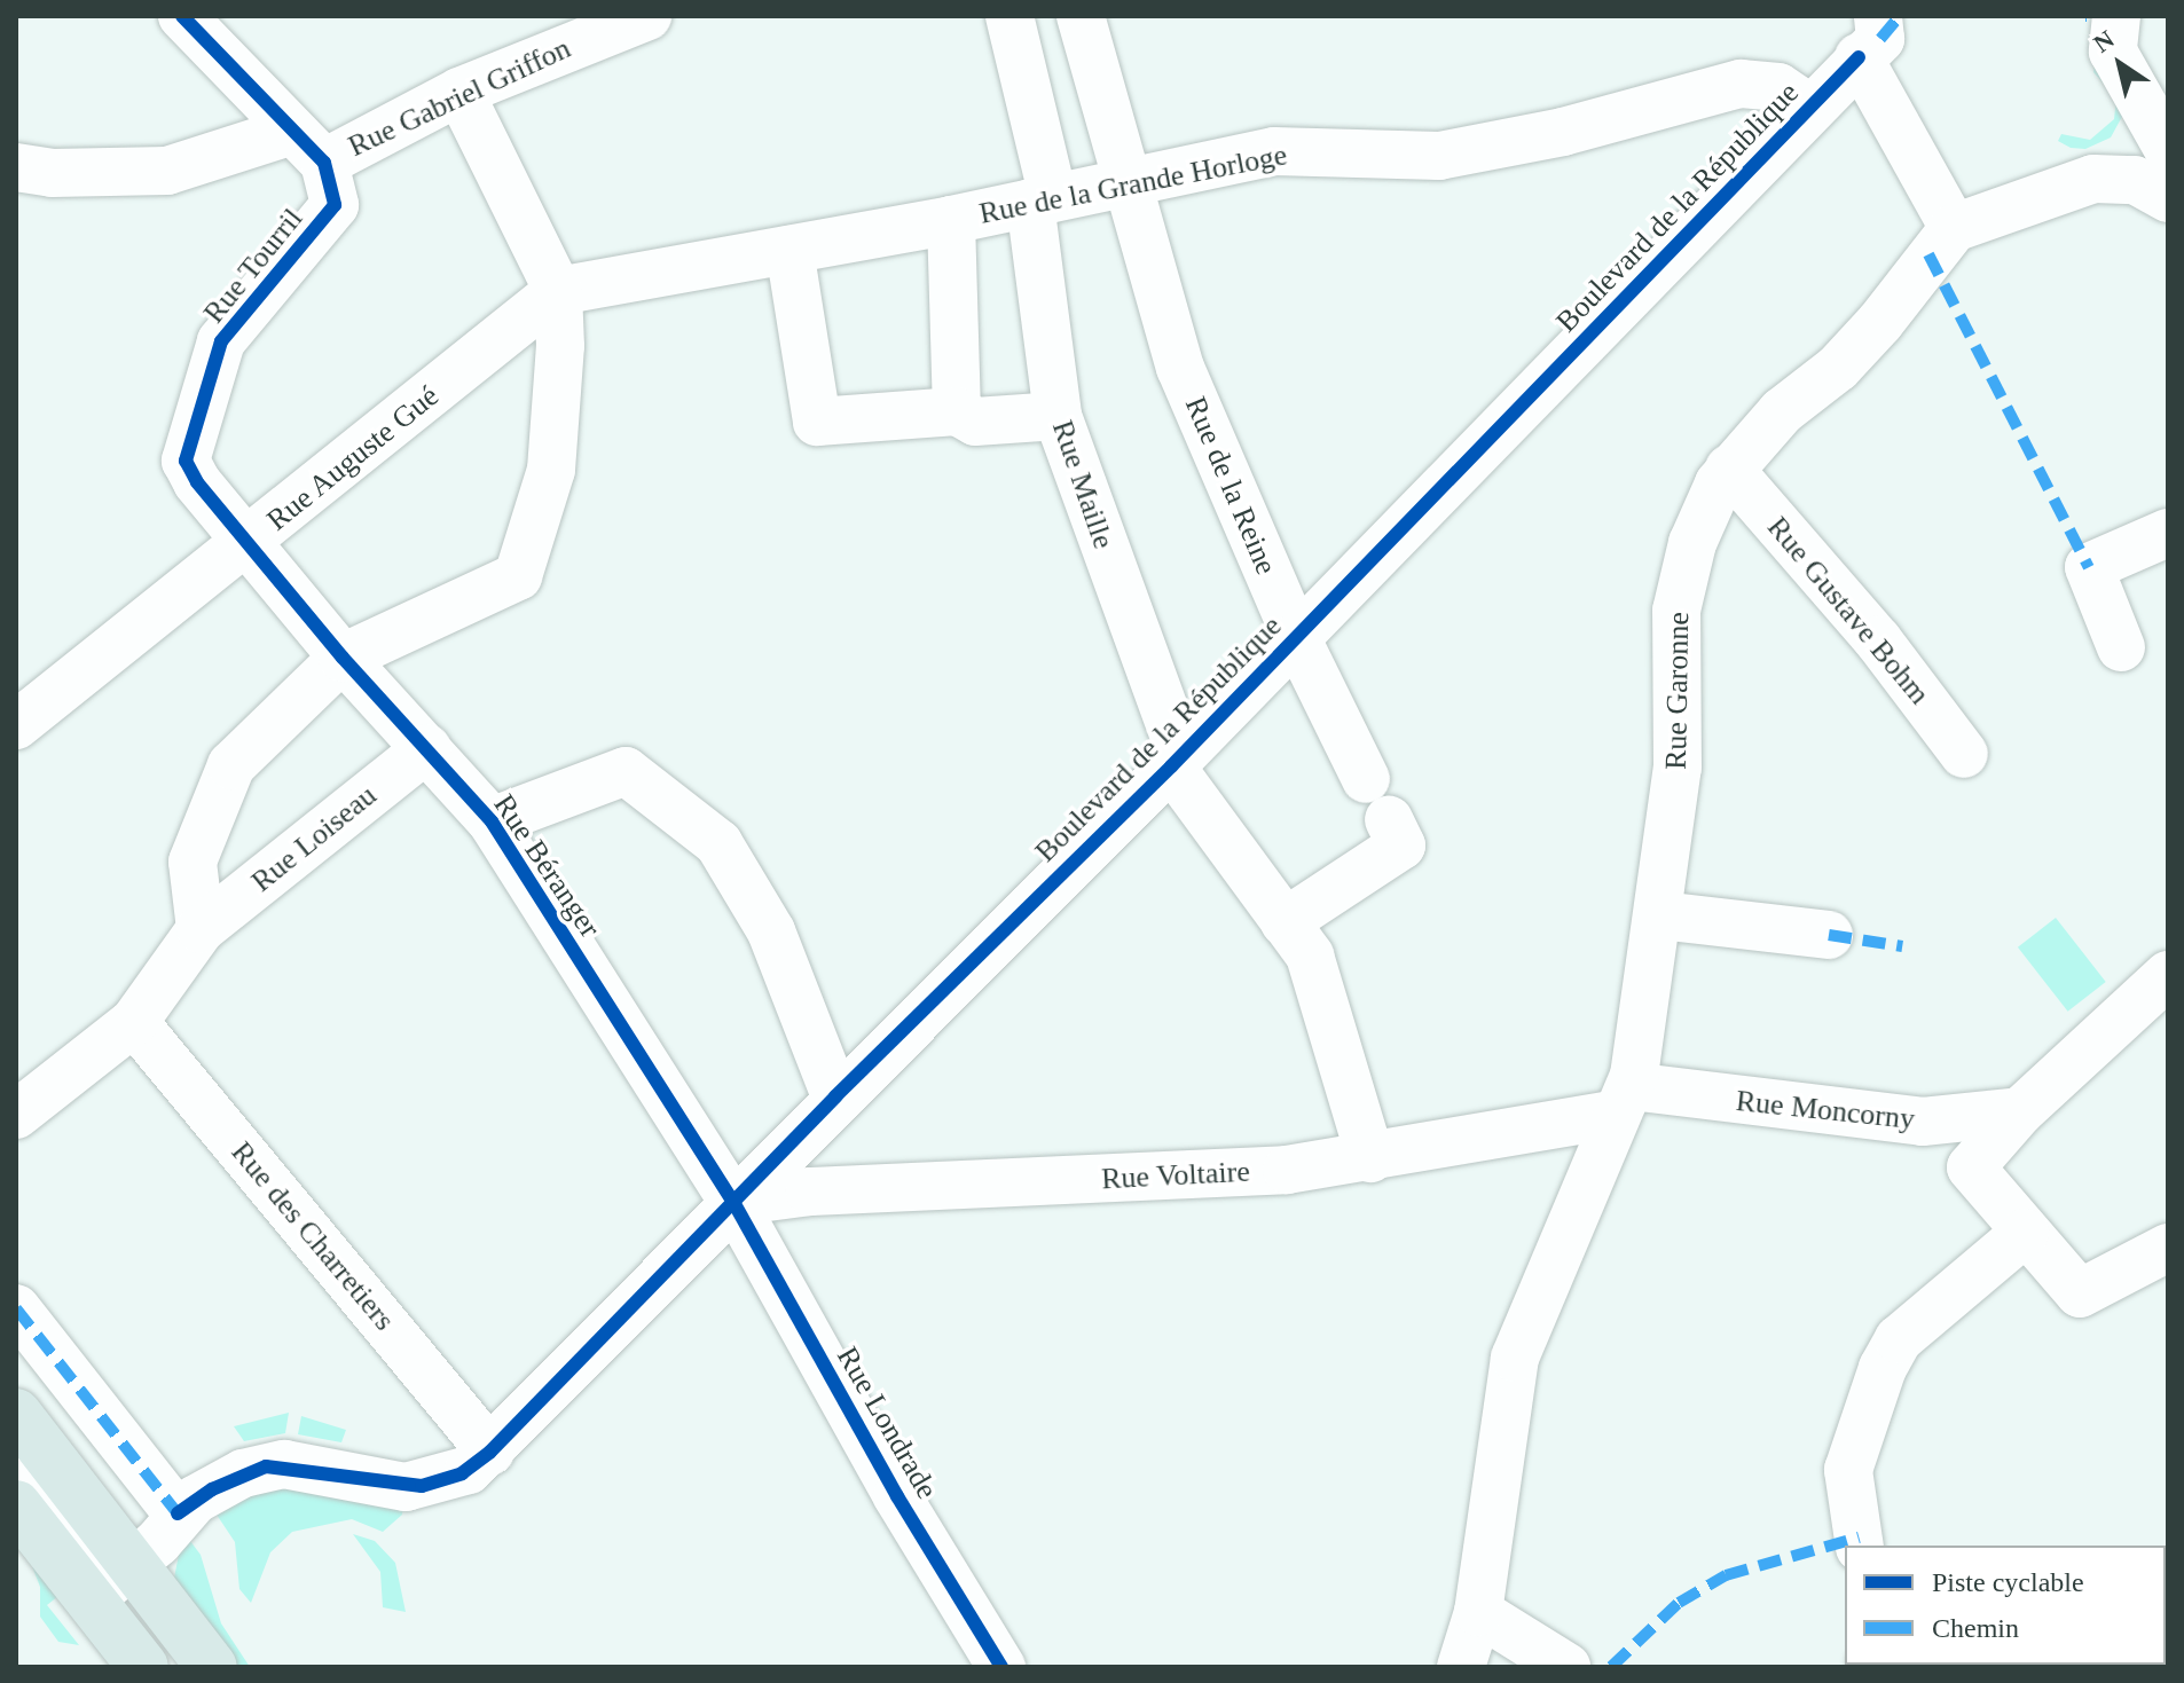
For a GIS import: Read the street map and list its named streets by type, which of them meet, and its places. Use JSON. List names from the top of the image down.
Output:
{
  "streets": {
    "street": [
      "Rue Gabriel Griffon",
      "Rue de la Grande Horloge",
      "Boulevard de la République",
      "Rue Tourril",
      "Rue Auguste Gué",
      "Rue Maille",
      "Rue de la Reine",
      "Rue Gustave Bohm",
      "Rue Garonne",
      "Rue Loiseau",
      "Rue Béranger",
      "Rue Moncorny",
      "Rue Voltaire",
      "Rue des Charretiers",
      "Rue Londrade"
    ]
  },
  "crossings": [
    ["Rue Gabriel Griffon", "Rue Tourril"],
    ["Rue de la Grande Horloge", "Boulevard de la République"],
    ["Rue de la Grande Horloge", "Rue Auguste Gué"],
    ["Rue de la Grande Horloge", "Rue Maille"],
    ["Rue de la Grande Horloge", "Rue de la Reine"],
    ["Boulevard de la République", "Rue Maille"],
    ["Boulevard de la République", "Rue de la Reine"],
    ["Boulevard de la République", "Rue Béranger"],
    ["Boulevard de la République", "Rue Voltaire"],
    ["Boulevard de la République", "Rue des Charretiers"],
    ["Boulevard de la République", "Rue Londrade"],
    ["Rue Tourril", "Rue Auguste Gué"],
    ["Rue Tourril", "Rue Béranger"],
    ["Rue Auguste Gué", "Rue Béranger"],
    ["Rue Maille", "Rue de la Reine"],
    ["Rue Maille", "Rue Voltaire"],
    ["Rue Gustave Bohm", "Rue Garonne"],
    ["Rue Garonne", "Rue Moncorny"],
    ["Rue Garonne", "Rue Voltaire"],
    ["Rue Loiseau", "Rue Béranger"],
    ["Rue Loiseau", "Rue des Charretiers"],
    ["Rue Béranger", "Rue Voltaire"],
    ["Rue Béranger", "Rue Londrade"],
    ["Rue Moncorny", "Rue Voltaire"],
    ["Rue Voltaire", "Rue Londrade"]
  ],
  "legend": ["Piste cyclable", "Chemin"],
  "north": "top left"
}
